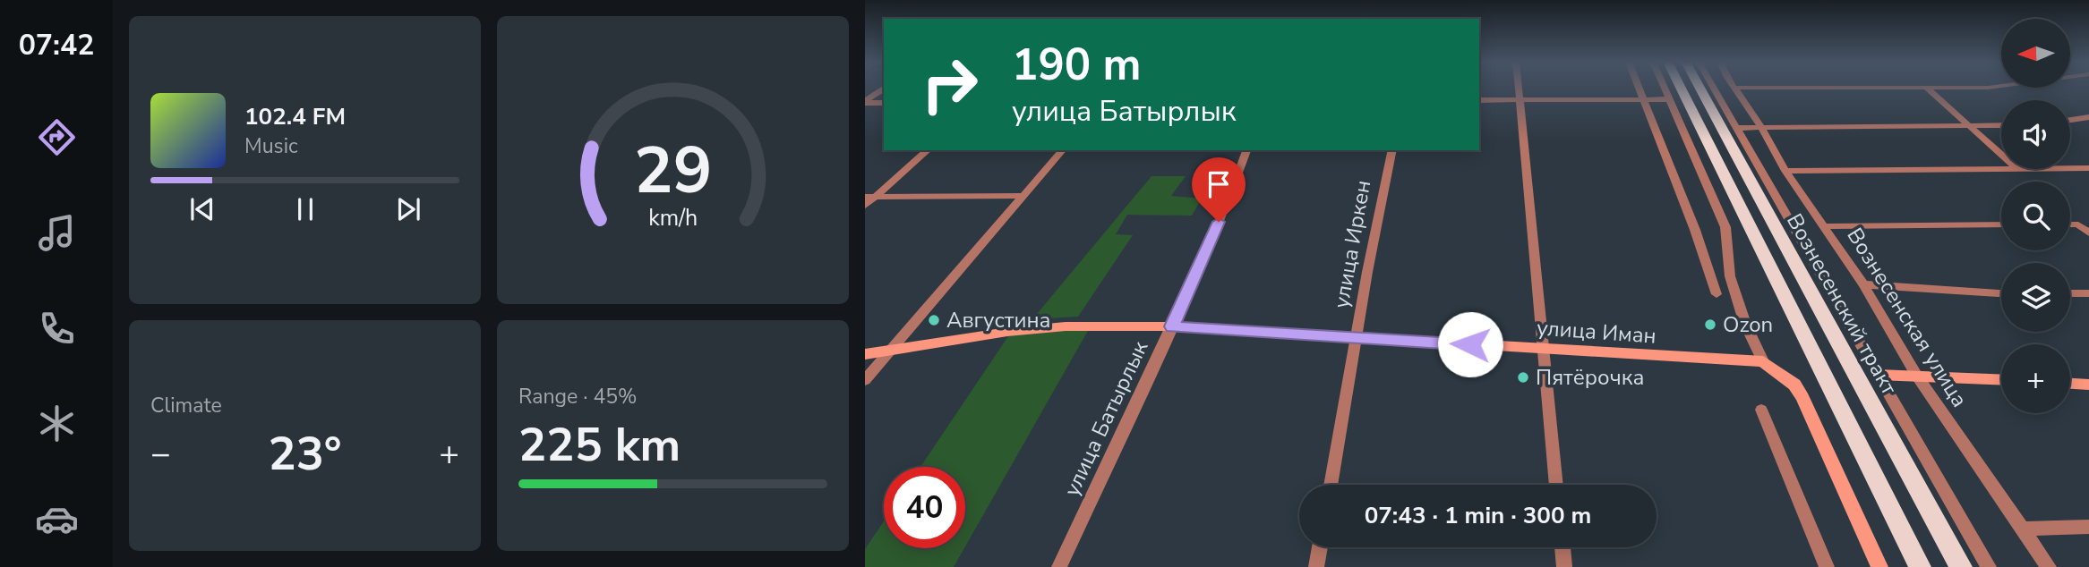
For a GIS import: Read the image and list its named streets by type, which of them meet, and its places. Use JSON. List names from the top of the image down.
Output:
{
  "streets": {
    "main road": ["Вознесенский тракт"],
    "street": [
      "улица Иркен",
      "Вознесенская улица",
      "улица Иман",
      "улица Батырлык"
    ]
  },
  "crossings": [
    ["улица Иркен", "улица Иман"],
    ["улица Иман", "улица Батырлык"]
  ],
  "places": ["Августина", "Ozon", "Пятёрочка"],
  "north": "left",
  "page": {
    "tabs": "07:42",
    "map_buttons": "+",
    "turn": ["190 m", "улица Батырлык"],
    "song": ["102.4 FM", "Music"],
    "tile": [
      "Climate",
      ["Range · 45%", "225 km"]
    ],
    "heat": ["−", "23°", "+"],
    "limit": "40",
    "trip": "07:43 · 1 min · 300 m",
    "gauge": ["29", "km/h"]
  }
}
